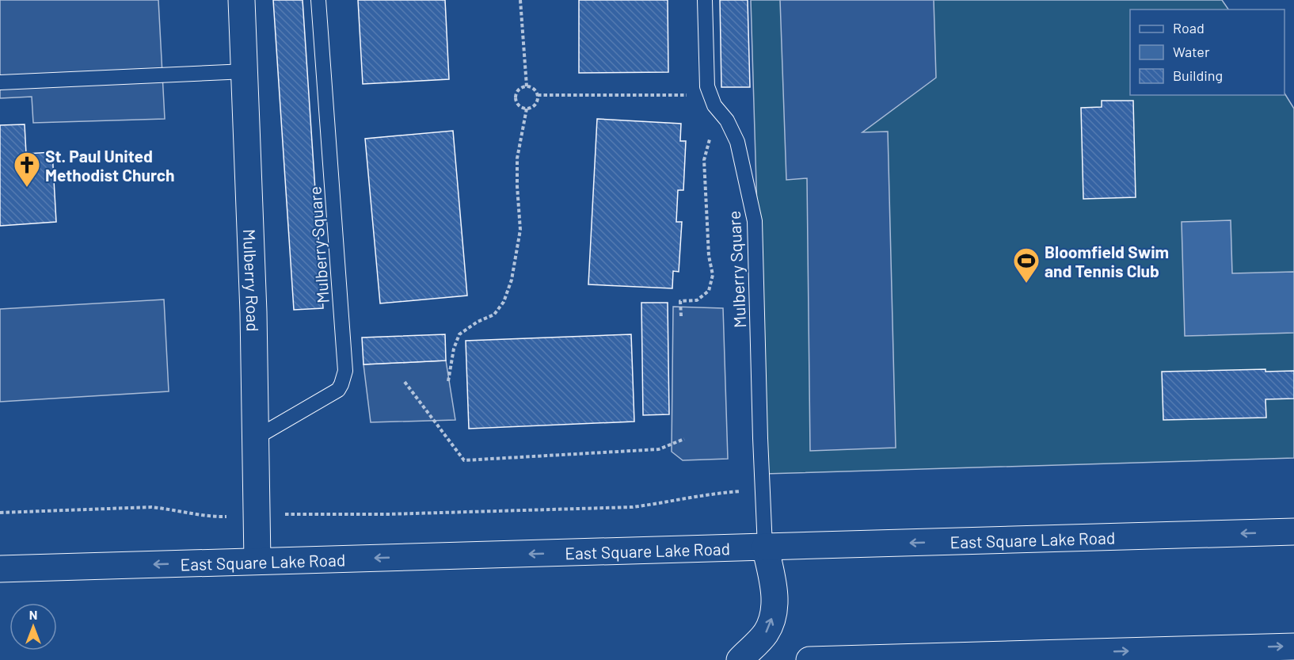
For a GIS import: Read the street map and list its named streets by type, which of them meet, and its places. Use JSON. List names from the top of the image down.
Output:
{
  "streets": {
    "main road": ["Mulberry Road", "East Square Lake Road"],
    "lane": ["Mulberry Square"]
  },
  "crossings": [
    ["Mulberry Square", "Mulberry Road"],
    ["Mulberry Square", "East Square Lake Road"],
    ["Mulberry Road", "East Square Lake Road"]
  ],
  "places": {
    "church": ["St. Paul United Methodist Church"],
    "sports": ["Bloomfield Swim and Tennis Club"]
  },
  "legend": ["Road", "Water", "Building"],
  "north": "top"
}
